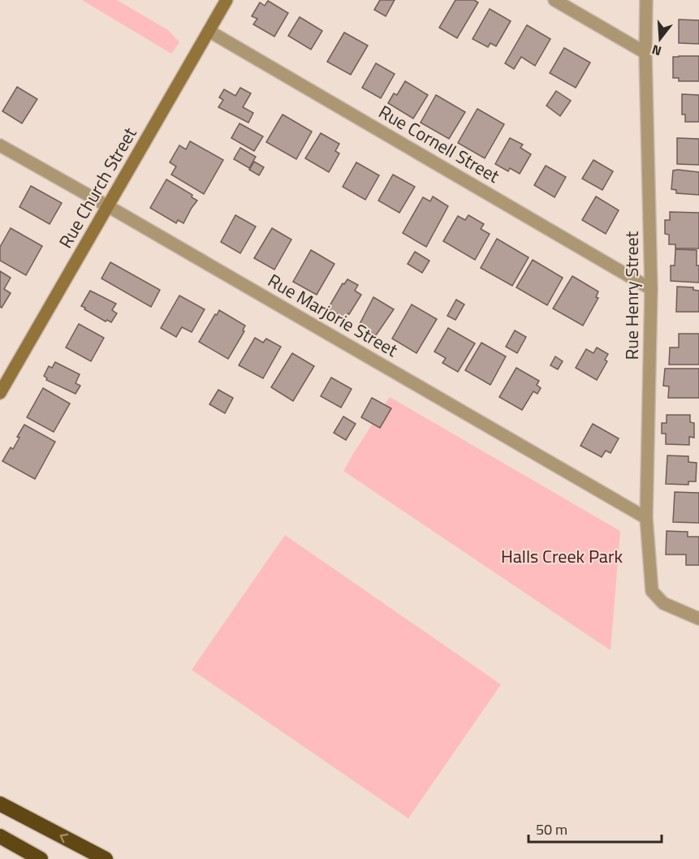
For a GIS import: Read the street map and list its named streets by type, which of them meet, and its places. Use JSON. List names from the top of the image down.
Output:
{
  "streets": {
    "street": [
      "Rue Cornell Street",
      "Rue Church Street",
      "Rue Henry Street",
      "Rue Marjorie Street"
    ]
  },
  "crossings": [
    ["Rue Cornell Street", "Rue Church Street"],
    ["Rue Cornell Street", "Rue Henry Street"],
    ["Rue Church Street", "Rue Marjorie Street"],
    ["Rue Henry Street", "Rue Marjorie Street"]
  ],
  "parks": ["Halls Creek Park"],
  "scale_bar": "50 m",
  "north": "bottom"
}
